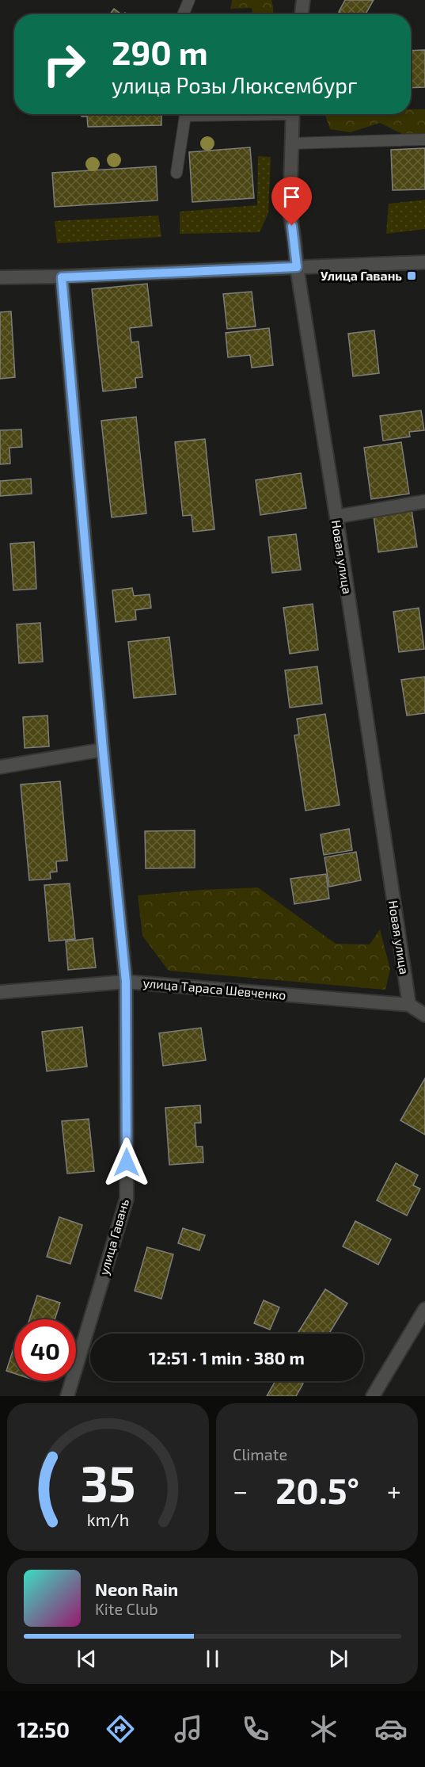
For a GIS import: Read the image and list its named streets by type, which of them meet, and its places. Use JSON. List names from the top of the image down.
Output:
{
  "streets": {
    "street": ["Новая улица", "улица Тараса Шевченко", "улица Гавань"]
  },
  "crossings": [
    ["Новая улица", "улица Тараса Шевченко"],
    ["улица Тараса Шевченко", "улица Гавань"]
  ],
  "places": {
    "transit": ["Улица Гавань"]
  },
  "page": {
    "turn": ["290 m", "улица Розы Люксембург"],
    "limit": "40",
    "trip": "12:51 · 1 min · 380 m",
    "tile": "Climate",
    "heat": ["−", "20.5°", "+"],
    "song": ["Neon Rain", "Kite Club"],
    "tabs": "12:50",
    "gauge": ["35", "km/h"]
  }
}
